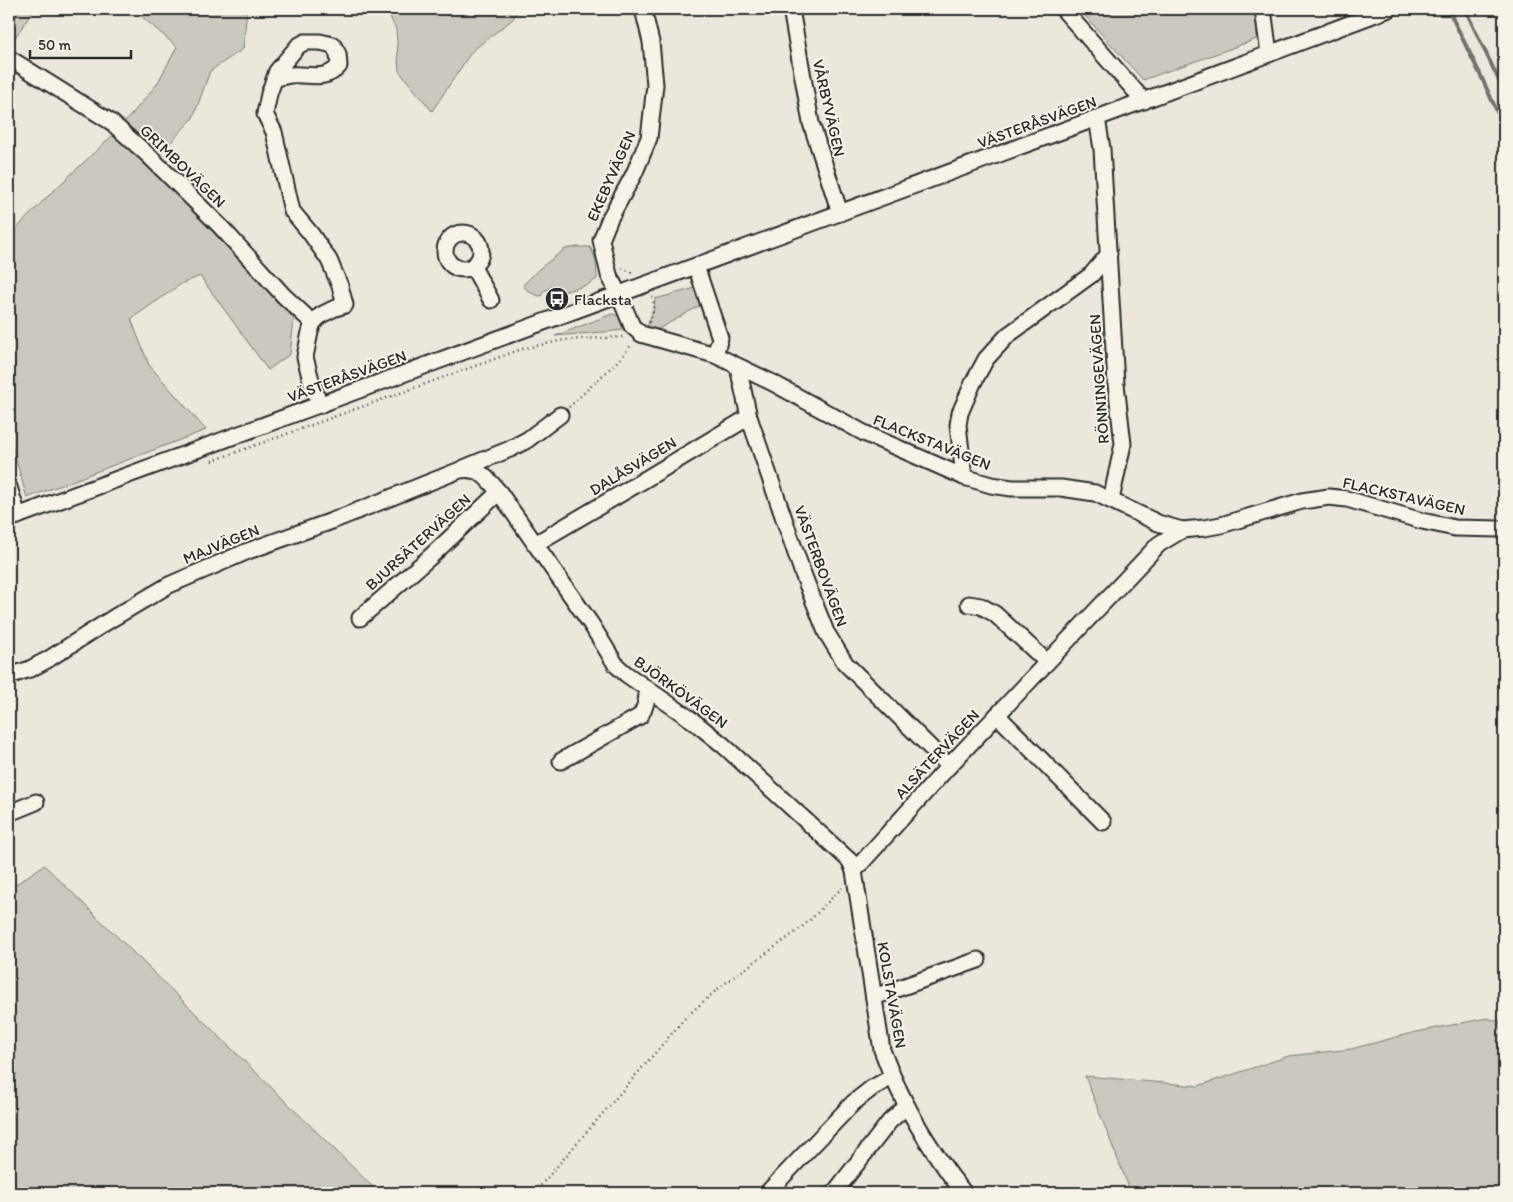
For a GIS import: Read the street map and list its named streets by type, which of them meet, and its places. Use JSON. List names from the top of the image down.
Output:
{
  "streets": {
    "street": [
      "VÅRBYVÄGEN",
      "VÄSTERÅSVÄGEN",
      "GRIMBOVÄGEN",
      "EKEBYVÄGEN",
      "RÖNNINGEVÄGEN",
      "FLACKSTAVÄGEN",
      "DALÅSVÄGEN",
      "BJURSÄTERVÄGEN",
      "MAJVÄGEN",
      "VÄSTERBOVÄGEN",
      "BJÖRKÖVÄGEN",
      "ALSÄTERVÄGEN",
      "KOLSTAVÄGEN"
    ]
  },
  "crossings": [
    ["VÅRBYVÄGEN", "VÄSTERÅSVÄGEN"],
    ["VÄSTERÅSVÄGEN", "EKEBYVÄGEN"],
    ["VÄSTERÅSVÄGEN", "RÖNNINGEVÄGEN"],
    ["RÖNNINGEVÄGEN", "FLACKSTAVÄGEN"],
    ["FLACKSTAVÄGEN", "VÄSTERBOVÄGEN"],
    ["FLACKSTAVÄGEN", "ALSÄTERVÄGEN"],
    ["DALÅSVÄGEN", "VÄSTERBOVÄGEN"],
    ["DALÅSVÄGEN", "BJÖRKÖVÄGEN"],
    ["BJURSÄTERVÄGEN", "BJÖRKÖVÄGEN"],
    ["VÄSTERBOVÄGEN", "ALSÄTERVÄGEN"],
    ["BJÖRKÖVÄGEN", "ALSÄTERVÄGEN"],
    ["BJÖRKÖVÄGEN", "KOLSTAVÄGEN"],
    ["ALSÄTERVÄGEN", "KOLSTAVÄGEN"]
  ],
  "places": {
    "bus stop": ["Flacksta"]
  },
  "scale_bar": "50 m"
}
